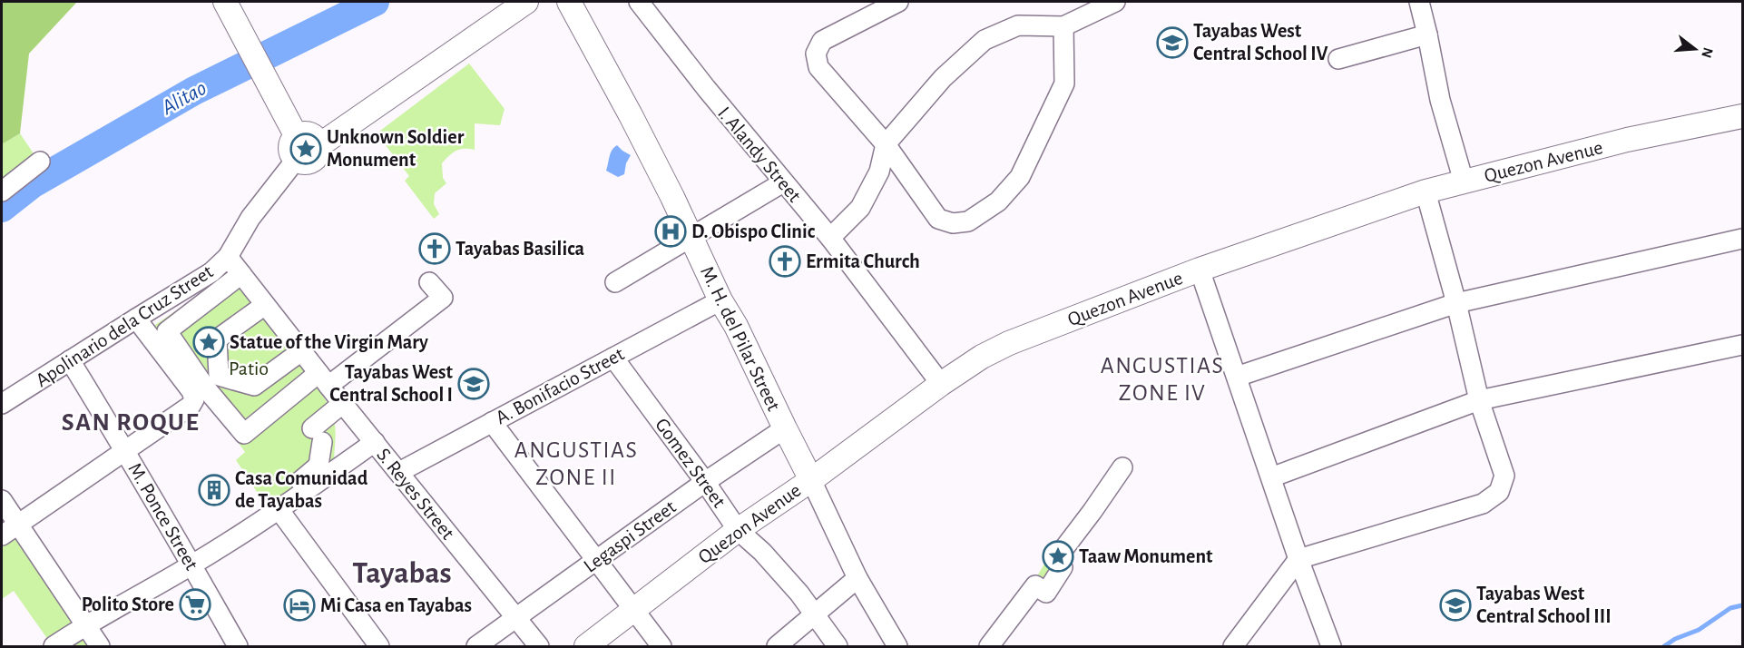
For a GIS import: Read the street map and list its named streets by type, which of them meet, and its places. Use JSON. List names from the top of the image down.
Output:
{
  "streets": {
    "main road": ["Quezon Avenue", "M. H. del Pilar Street"],
    "street": [
      "I. Alandy Street",
      "Apolinario dela Cruz Street",
      "A. Bonifacio Street",
      "Gomez Street",
      "S. Reyes Street",
      "M. Ponce Street",
      "Legaspi Street"
    ]
  },
  "crossings": [
    ["I. Alandy Street", "Quezon Avenue"],
    ["Quezon Avenue", "M. H. del Pilar Street"],
    ["Quezon Avenue", "Gomez Street"],
    ["Apolinario dela Cruz Street", "S. Reyes Street"],
    ["Apolinario dela Cruz Street", "M. Ponce Street"],
    ["M. H. del Pilar Street", "A. Bonifacio Street"],
    ["M. H. del Pilar Street", "Legaspi Street"],
    ["A. Bonifacio Street", "Gomez Street"],
    ["A. Bonifacio Street", "S. Reyes Street"],
    ["Gomez Street", "Legaspi Street"],
    ["S. Reyes Street", "Legaspi Street"]
  ],
  "districts": [
    "ANGUSTIAS ZONE IV",
    "SAN ROQUE",
    "ANGUSTIAS ZONE II",
    "Tayabas"
  ],
  "water": ["Alitao"],
  "parks": ["Patio"],
  "places": {
    "school or university": ["Tayabas West Central School IV", "Tayabas West Central School I", "Tayabas West Central School III"],
    "place": ["Unknown Soldier Monument", "Statue of the Virgin Mary", "Taaw Monument"],
    "hospital": ["D. Obispo Clinic"],
    "church": ["Tayabas Basilica", "Ermita Church"],
    "building": ["Casa Comunidad de Tayabas"],
    "supermarket": ["Polito Store"],
    "hotel": ["Mi Casa en Tayabas"]
  },
  "north": "right"
}
